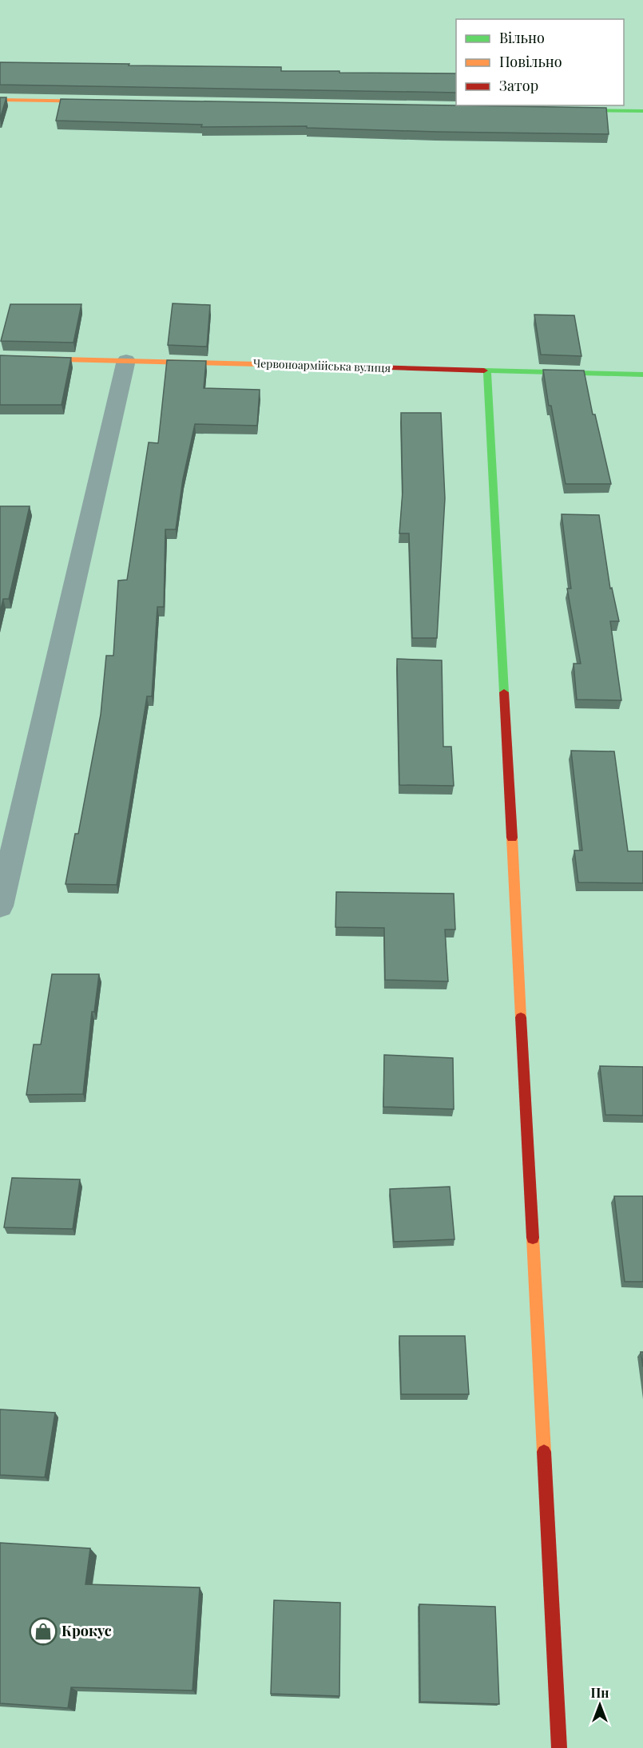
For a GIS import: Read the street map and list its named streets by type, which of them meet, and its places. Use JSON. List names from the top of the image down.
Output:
{
  "streets": {
    "street": ["Червоноармійська вулиця"]
  },
  "places": {
    "shop": ["Крокус"]
  },
  "legend": ["Вільно", "Повільно", "Затор"],
  "north": "top"
}
